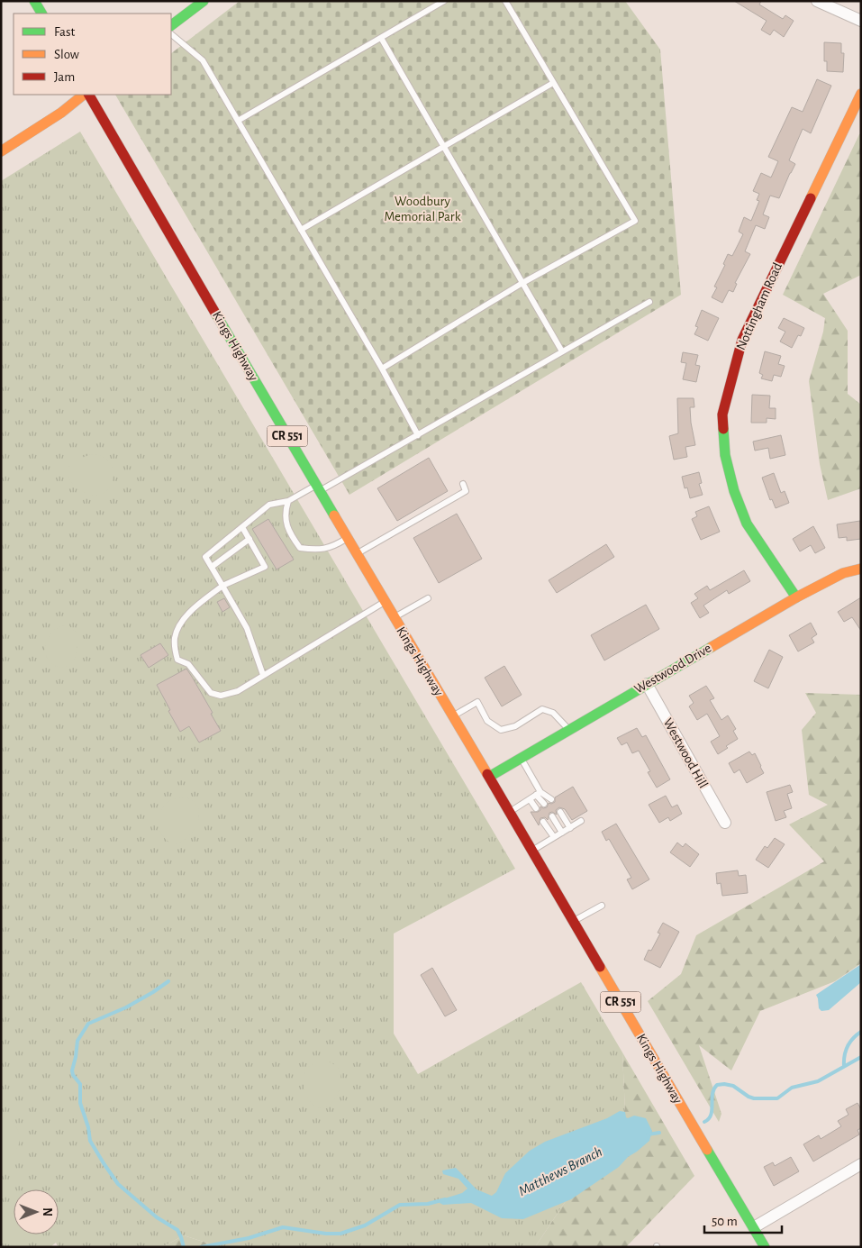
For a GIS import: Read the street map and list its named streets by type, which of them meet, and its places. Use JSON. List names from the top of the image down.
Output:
{
  "streets": {
    "main road": [
      "Nottingham Road",
      "Kings Highway",
      "CR 551",
      "Westwood Drive"
    ],
    "street": ["Westwood Hill"]
  },
  "crossings": [
    ["Nottingham Road", "Westwood Drive"],
    ["Kings Highway", "CR 551"],
    ["Kings Highway", "Westwood Drive"],
    ["Westwood Drive", "Westwood Hill"]
  ],
  "water": ["Matthews Branch"],
  "parks": ["Woodbury Memorial Park"],
  "legend": ["Fast", "Slow", "Jam"],
  "scale_bar": "50 m",
  "north": "right"
}
